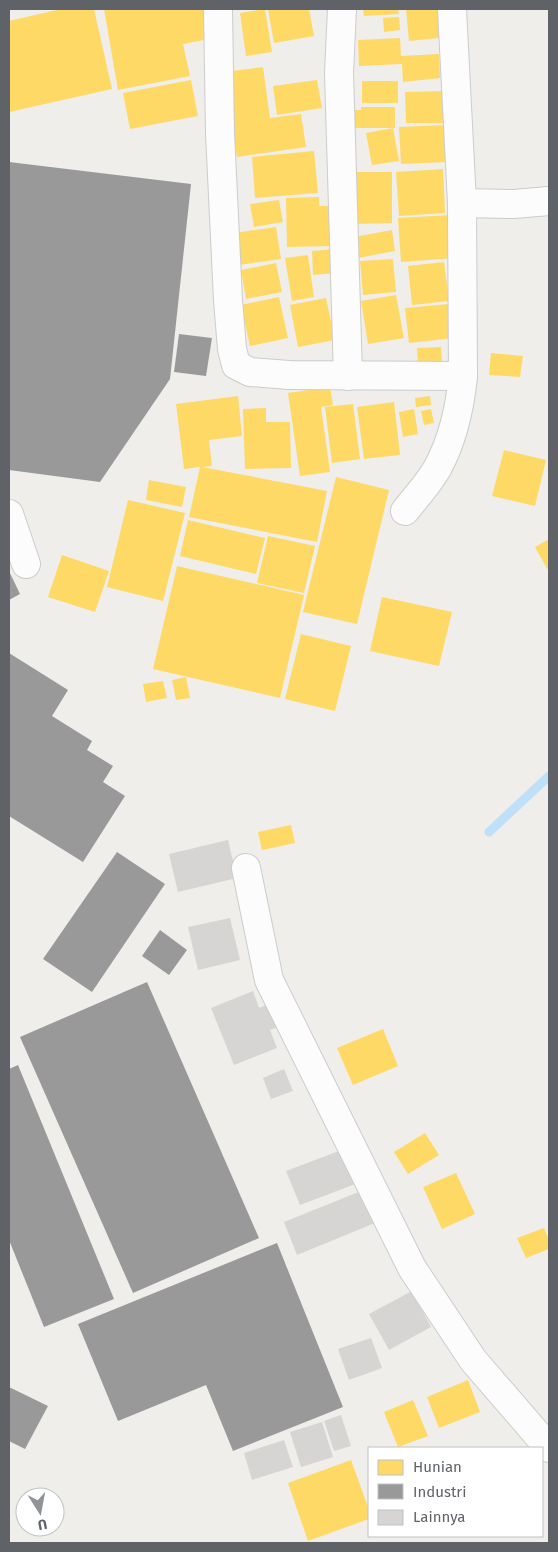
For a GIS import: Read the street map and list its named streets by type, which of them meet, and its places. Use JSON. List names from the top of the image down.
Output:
{
  "legend": ["Hunian", "Industri", "Lainnya"],
  "north": "bottom"
}
